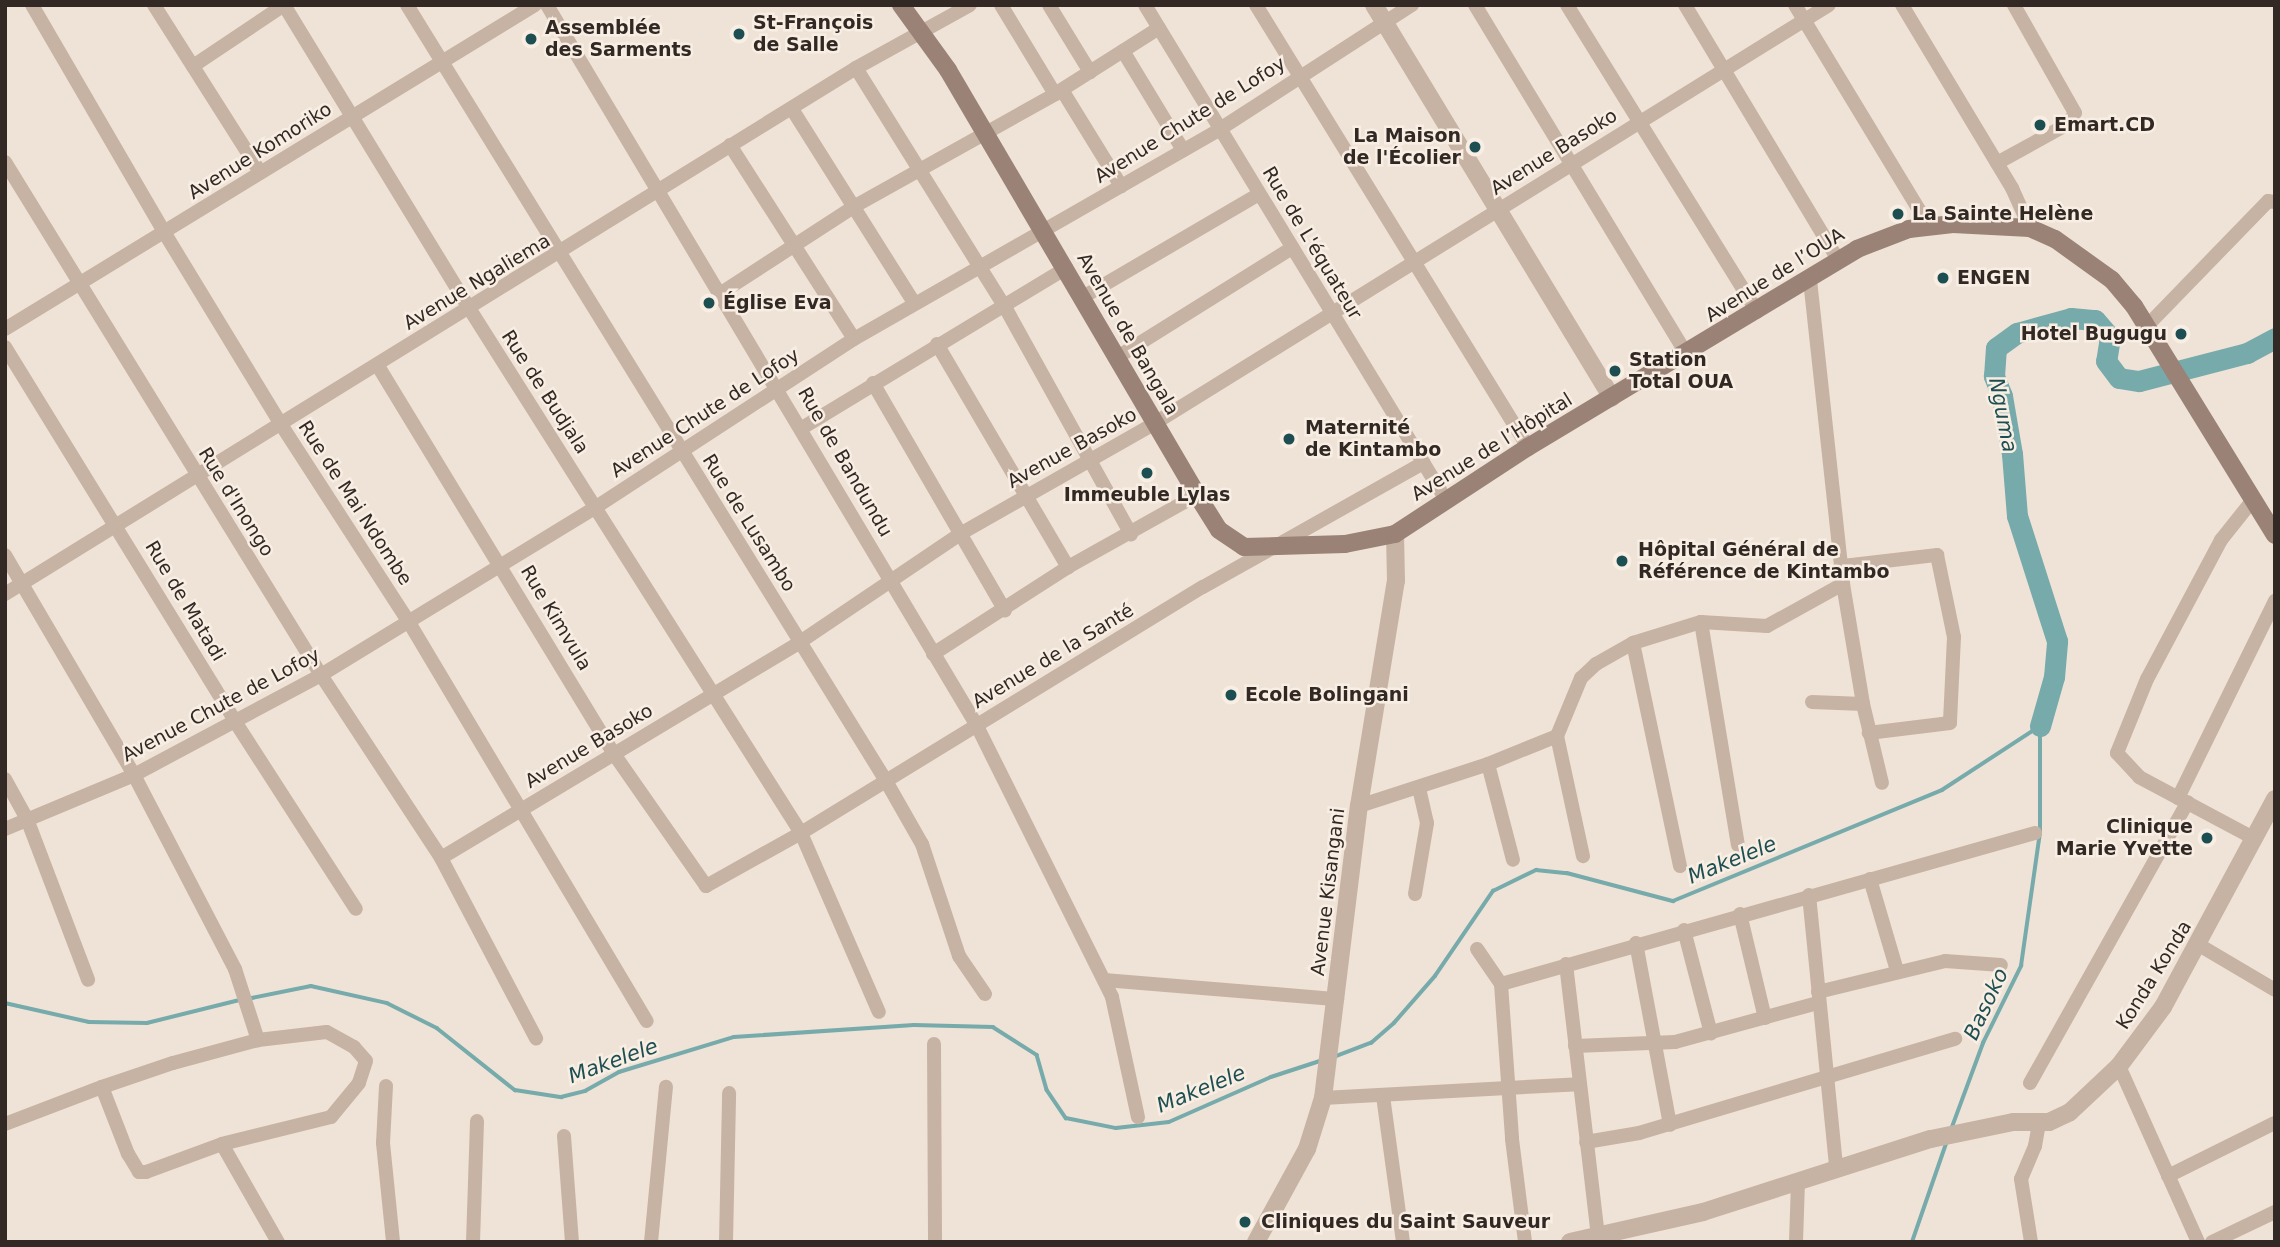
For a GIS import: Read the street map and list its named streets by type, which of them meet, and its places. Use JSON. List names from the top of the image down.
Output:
{
  "streets": {
    "main road": ["Avenue de l’OUA", "Avenue de Bangala", "Avenue de l’Hôpital"],
    "street": [
      "Avenue Chute de Lofoy",
      "Avenue Komoriko",
      "Avenue Basoko",
      "Rue de L'équateur",
      "Avenue Ngaliema",
      "Rue de Budjala",
      "Rue de Bandundu",
      "Rue d'Inongo",
      "Rue de Mai Ndombe",
      "Rue de Lusambo",
      "Rue de Matadi",
      "Rue Kimvula",
      "Avenue de la Santé",
      "Avenue Kisangani",
      "Konda Konda"
    ]
  },
  "crossings": [
    ["Avenue Chute de Lofoy", "Rue de L'équateur"],
    ["Avenue Chute de Lofoy", "Avenue de Bangala"],
    ["Avenue Chute de Lofoy", "Rue de Budjala"],
    ["Avenue Chute de Lofoy", "Rue de Bandundu"],
    ["Avenue Chute de Lofoy", "Rue d'Inongo"],
    ["Avenue Chute de Lofoy", "Rue de Mai Ndombe"],
    ["Avenue Chute de Lofoy", "Rue de Lusambo"],
    ["Avenue Chute de Lofoy", "Rue de Matadi"],
    ["Avenue Chute de Lofoy", "Rue Kimvula"],
    ["Avenue Komoriko", "Rue de Budjala"],
    ["Avenue Komoriko", "Rue d'Inongo"],
    ["Avenue Komoriko", "Rue de Mai Ndombe"],
    ["Avenue Komoriko", "Rue de Lusambo"],
    ["Avenue Basoko", "Rue de L'équateur"],
    ["Avenue Basoko", "Avenue de Bangala"],
    ["Avenue Basoko", "Rue de Budjala"],
    ["Avenue Basoko", "Rue de Bandundu"],
    ["Avenue Basoko", "Rue d'Inongo"],
    ["Avenue Basoko", "Rue de Mai Ndombe"],
    ["Avenue Basoko", "Rue de Lusambo"],
    ["Avenue Basoko", "Rue Kimvula"],
    ["Rue de L'équateur", "Avenue de l’Hôpital"],
    ["Rue de L'équateur", "Avenue de la Santé"],
    ["Avenue de l’OUA", "Avenue de l’Hôpital"],
    ["Avenue Ngaliema", "Avenue de Bangala"],
    ["Avenue Ngaliema", "Rue de Budjala"],
    ["Avenue Ngaliema", "Rue de Bandundu"],
    ["Avenue Ngaliema", "Rue d'Inongo"],
    ["Avenue Ngaliema", "Rue de Mai Ndombe"],
    ["Avenue Ngaliema", "Rue de Lusambo"],
    ["Avenue Ngaliema", "Rue de Matadi"],
    ["Avenue Ngaliema", "Rue Kimvula"],
    ["Avenue de Bangala", "Avenue de l’Hôpital"],
    ["Avenue de Bangala", "Avenue de la Santé"],
    ["Avenue de Bangala", "Avenue Kisangani"],
    ["Rue de Budjala", "Avenue de la Santé"],
    ["Avenue de l’Hôpital", "Avenue Kisangani"],
    ["Rue de Bandundu", "Avenue de la Santé"],
    ["Rue de Lusambo", "Avenue de la Santé"],
    ["Rue Kimvula", "Avenue de la Santé"]
  ],
  "water": ["Nguma", "Makelele", "Basoko"],
  "places": [
    "St-François de Salle",
    "Assemblée des Sarments",
    "Emart.CD",
    "La Maison de l'Écolier",
    "La Sainte Helène",
    "ENGEN",
    "Église Eva",
    "Hotel Bugugu",
    "Station Total OUA",
    "Maternité de Kintambo",
    "Immeuble Lylas",
    "Hôpital Général de Référence de Kintambo",
    "Ecole Bolingani",
    "Clinique Marie Yvette",
    "Cliniques du Saint Sauveur"
  ]
}
